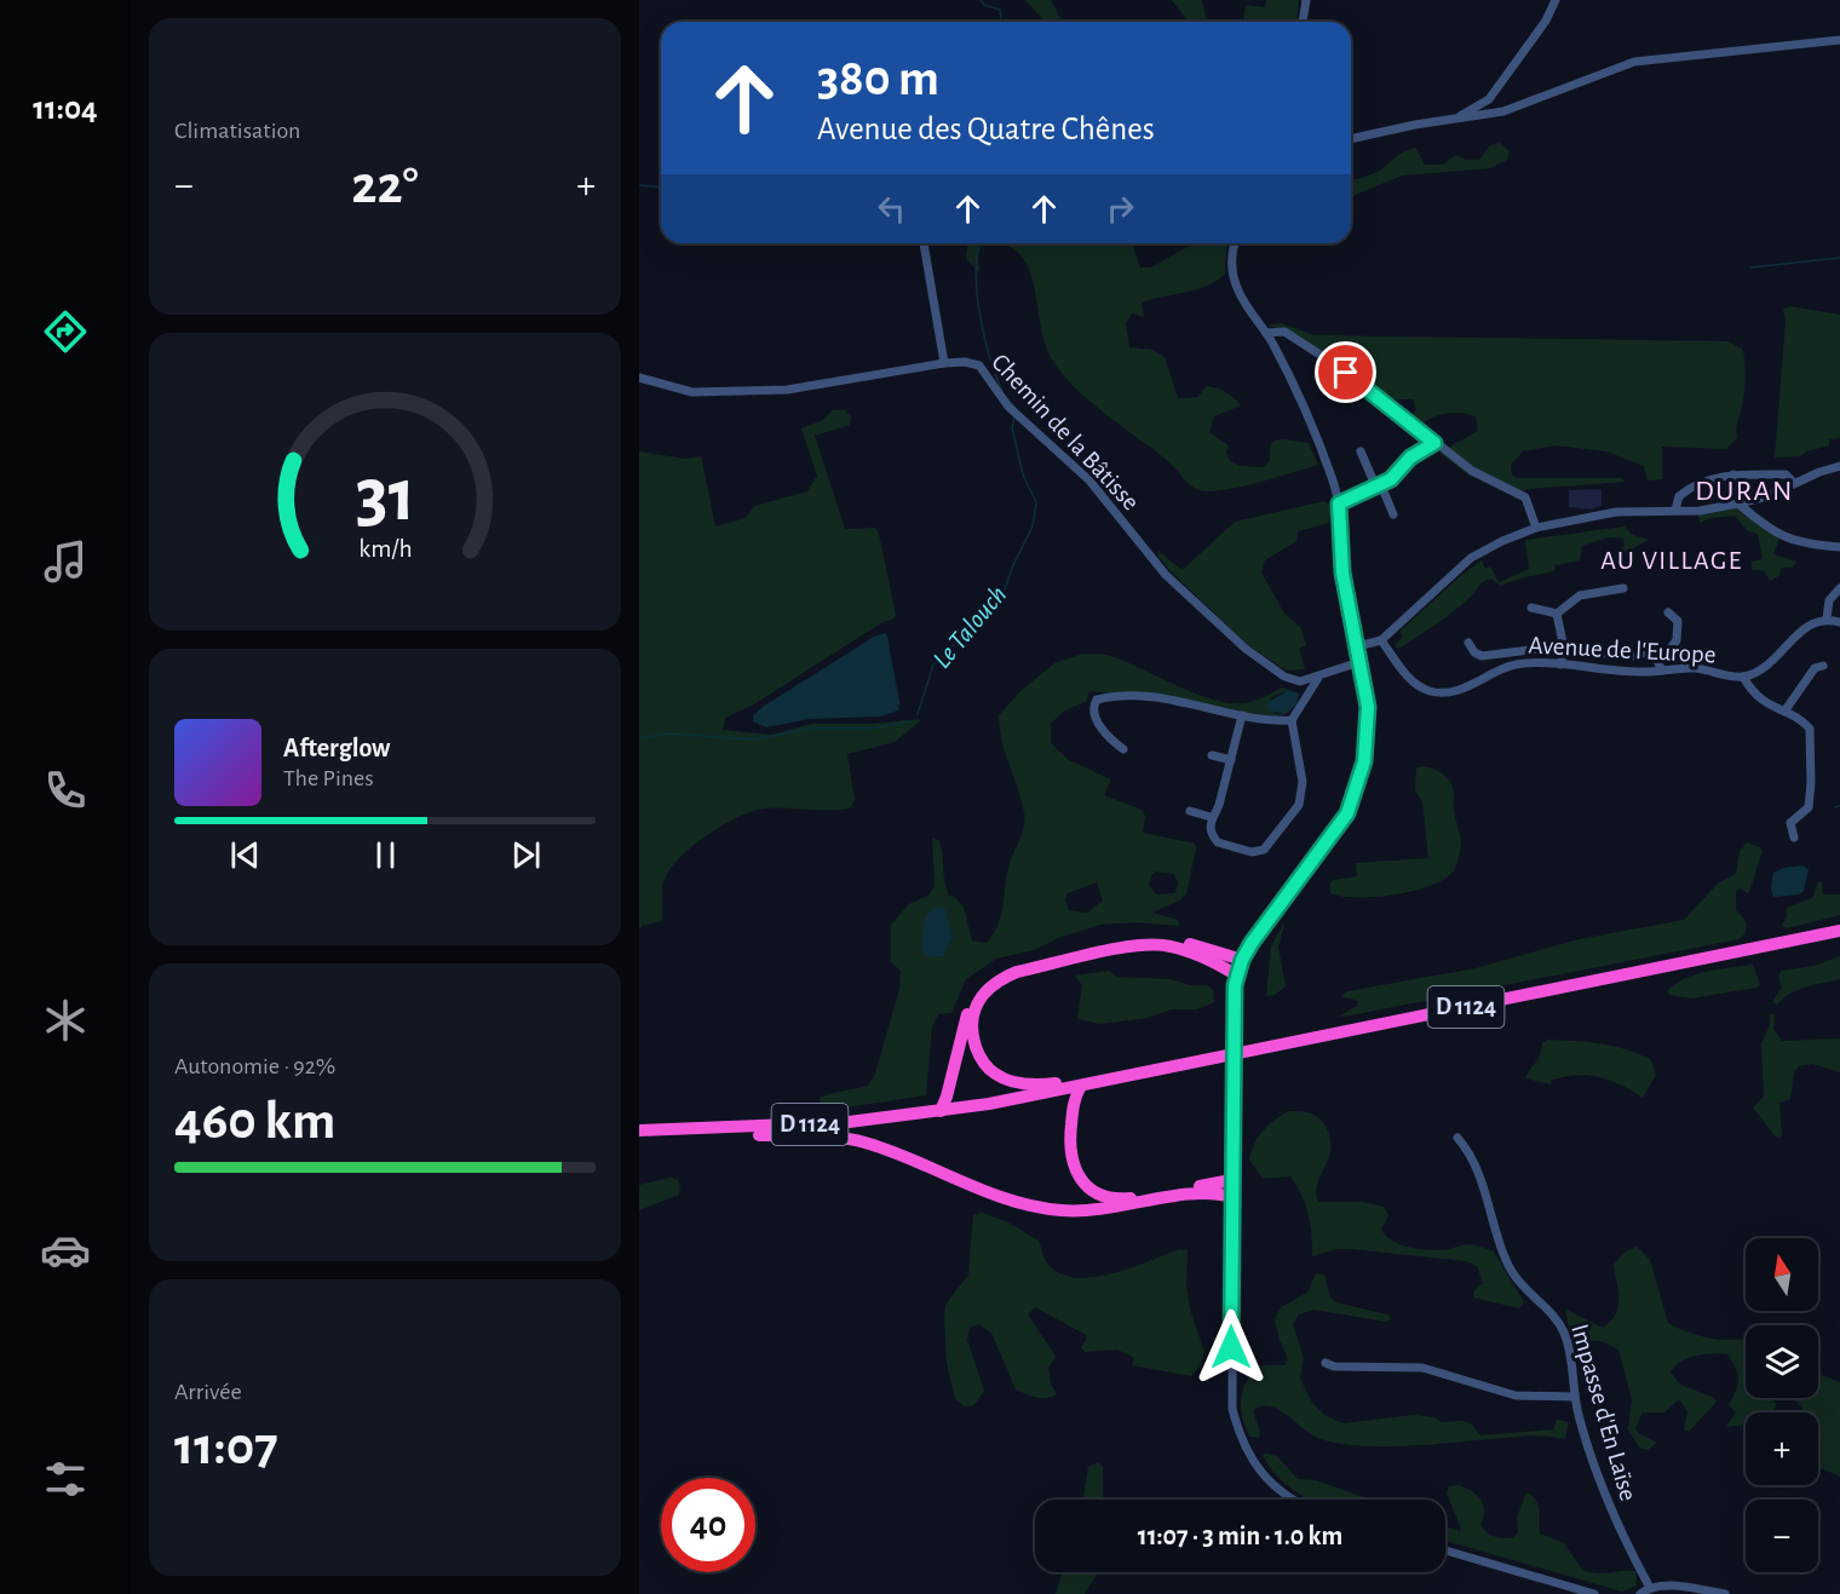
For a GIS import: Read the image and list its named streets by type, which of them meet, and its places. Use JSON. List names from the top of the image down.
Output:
{
  "streets": {
    "highway": ["D 1124"],
    "street": ["Chemin de la Bâtisse", "Avenue de l'Europe", "Impasse d'En Laïse"]
  },
  "districts": ["DURAN", "AU VILLAGE"],
  "water": ["Le Talouch"],
  "north": "top",
  "page": {
    "tabs": "11:04",
    "tile": [
      "Climatisation",
      ["Autonomie · 92%", "460 km"],
      ["Arrivée", "11:07"]
    ],
    "turn": ["380 m", "Avenue des Quatre Chênes"],
    "heat": ["−", "22°", "+"],
    "song": ["Afterglow", "The Pines"],
    "map_buttons": ["+", "−"],
    "limit": "40",
    "trip": "11:07 · 3 min · 1.0 km",
    "gauge": ["31", "km/h"]
  }
}
